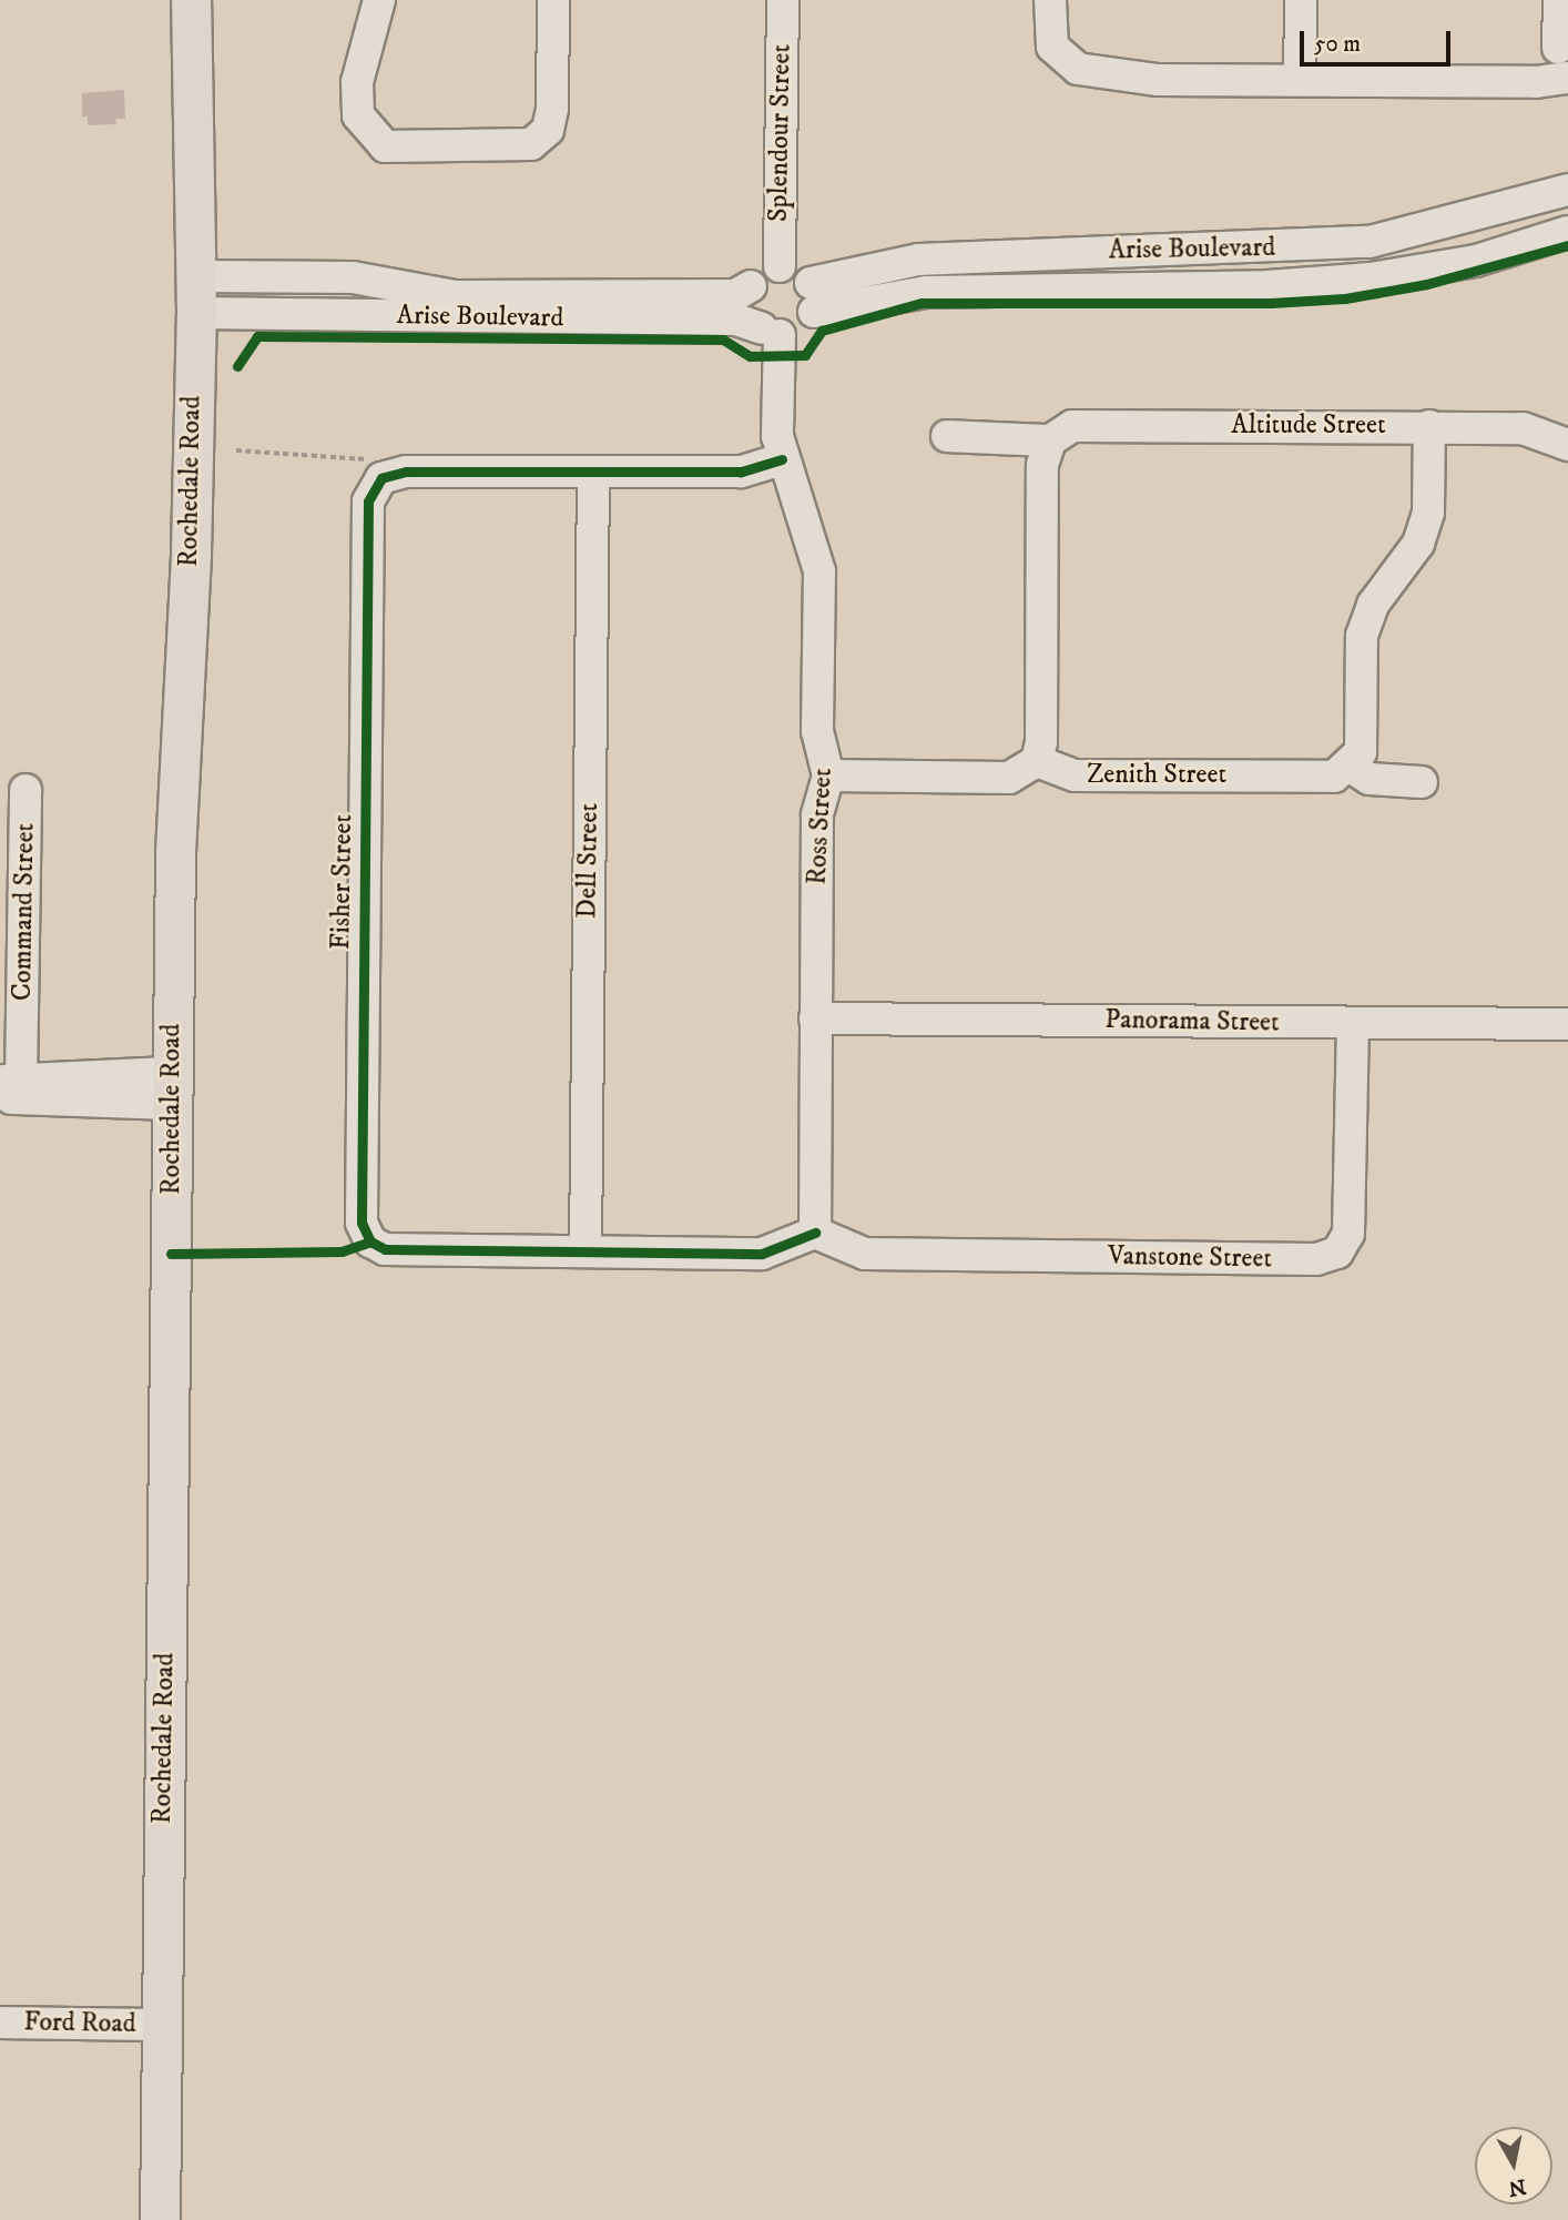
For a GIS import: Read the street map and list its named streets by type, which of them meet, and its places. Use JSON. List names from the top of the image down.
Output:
{
  "streets": {
    "main road": ["Rochedale Road"],
    "street": [
      "Splendour Street",
      "Arise Boulevard",
      "Altitude Street",
      "Zenith Street",
      "Ross Street",
      "Dell Street",
      "Fisher Street",
      "Command Street",
      "Panorama Street",
      "Vanstone Street",
      "Ford Road"
    ]
  },
  "crossings": [
    ["Splendour Street", "Arise Boulevard"],
    ["Splendour Street", "Ross Street"],
    ["Arise Boulevard", "Rochedale Road"],
    ["Arise Boulevard", "Ross Street"],
    ["Rochedale Road", "Ford Road"],
    ["Ross Street", "Fisher Street"],
    ["Ross Street", "Panorama Street"],
    ["Ross Street", "Vanstone Street"],
    ["Dell Street", "Fisher Street"],
    ["Fisher Street", "Vanstone Street"],
    ["Panorama Street", "Vanstone Street"]
  ],
  "scale_bar": "50 m",
  "north": "bottom"
}
